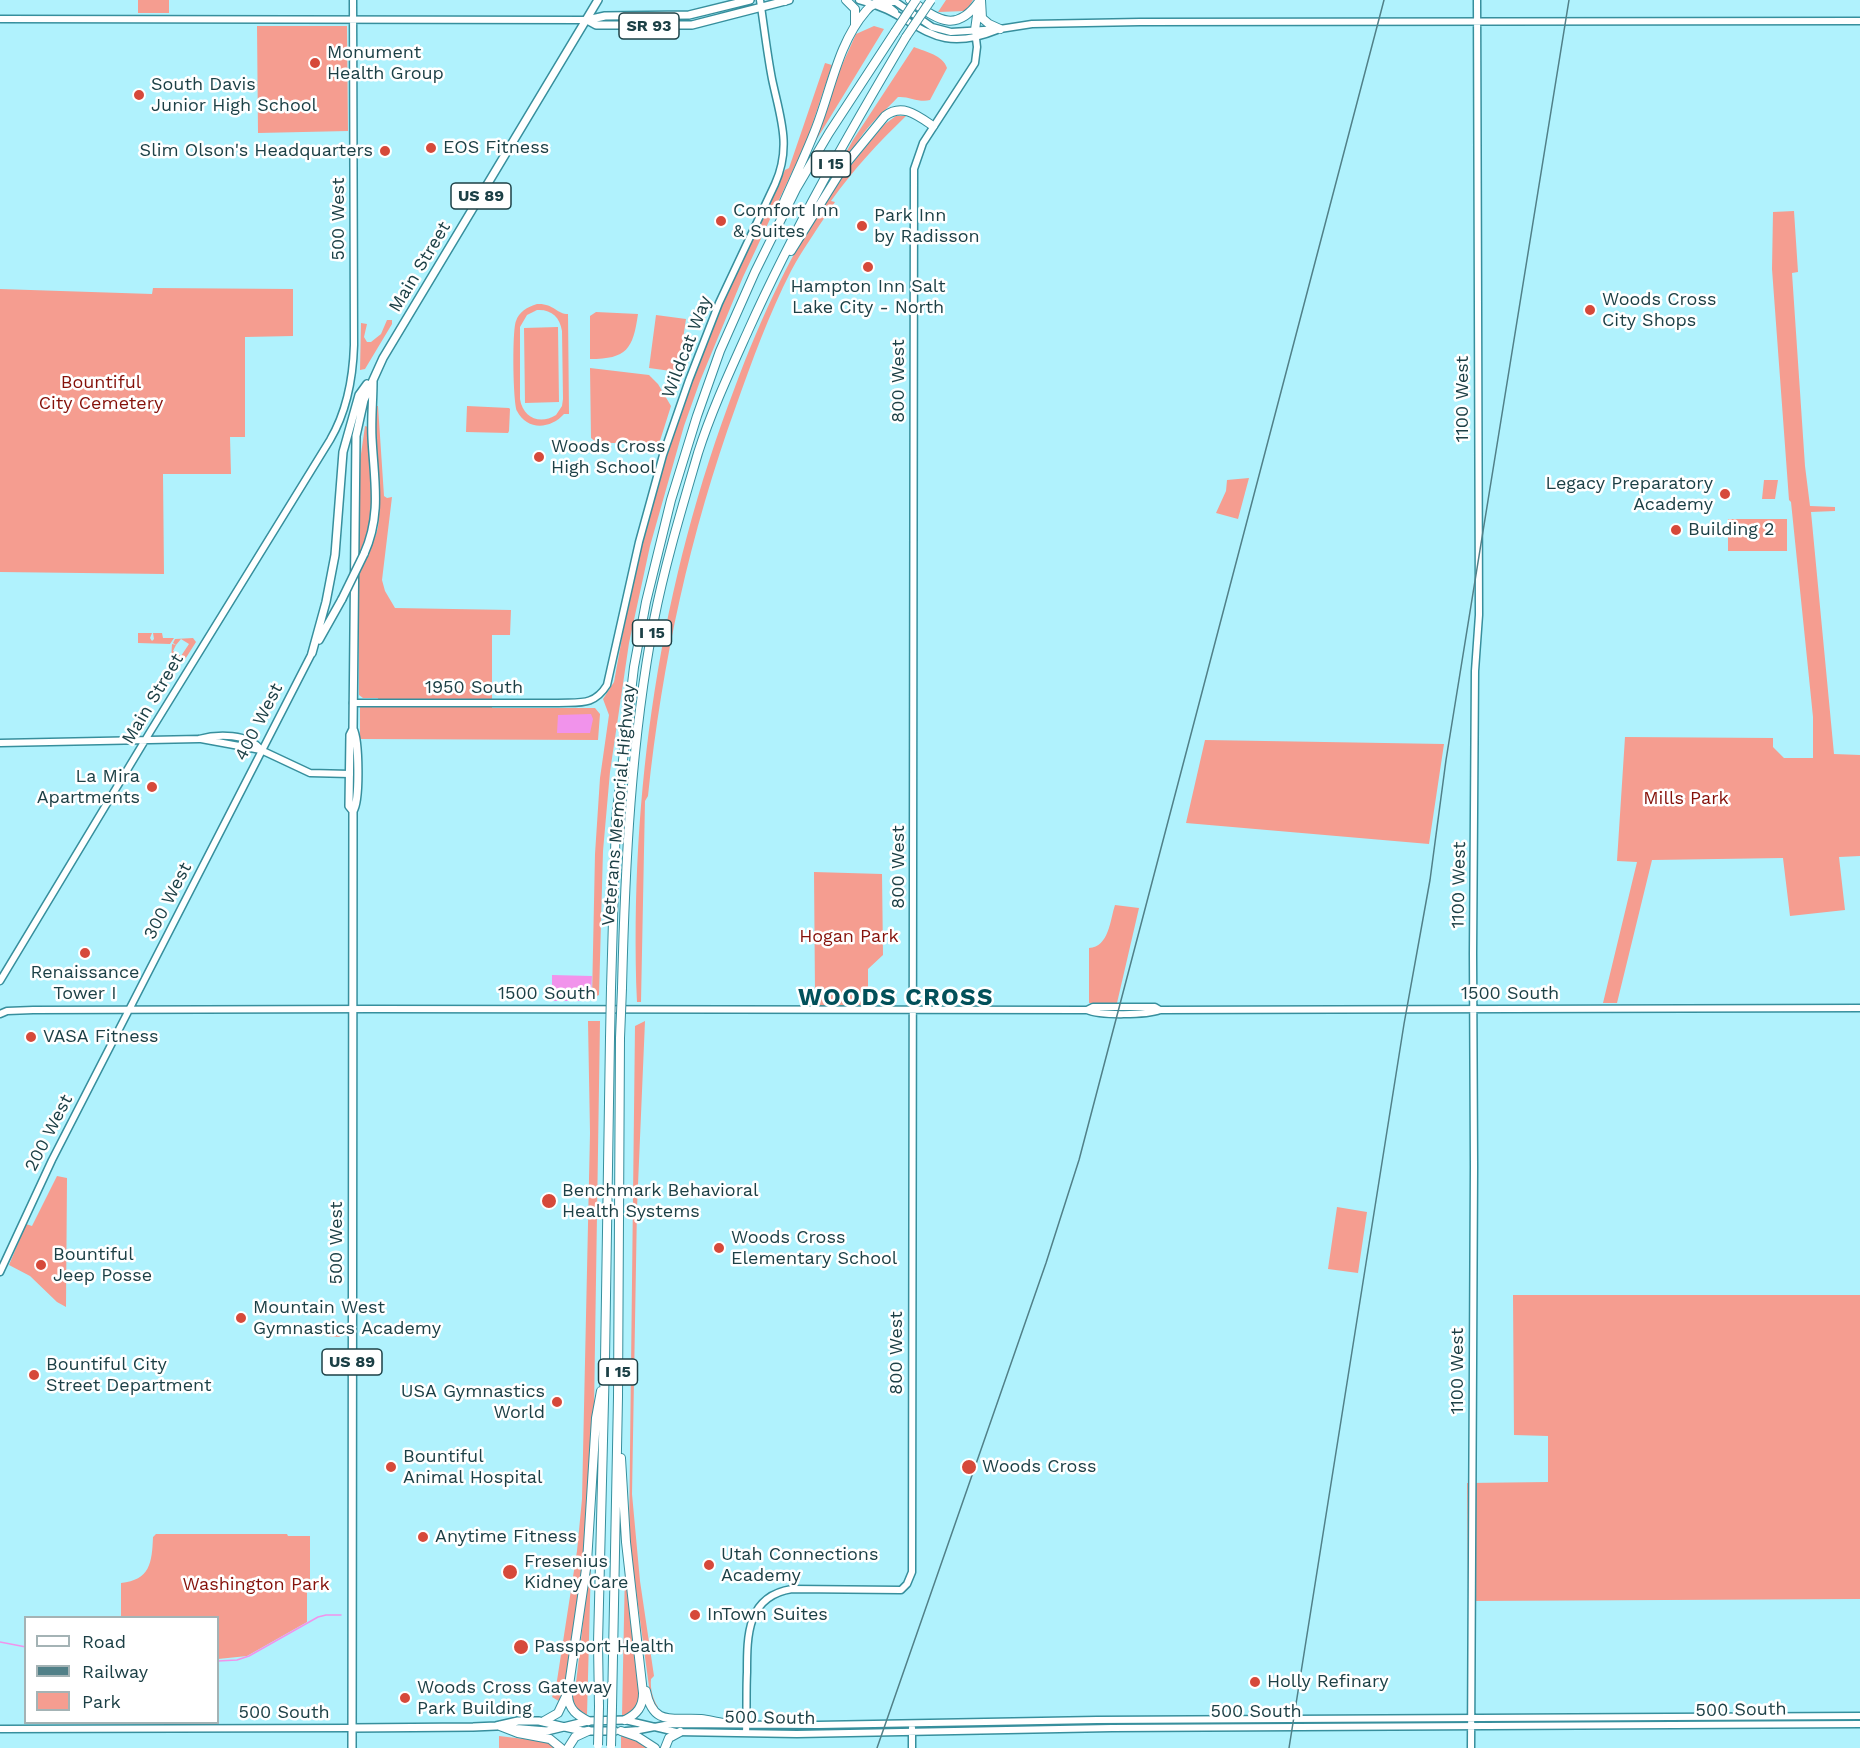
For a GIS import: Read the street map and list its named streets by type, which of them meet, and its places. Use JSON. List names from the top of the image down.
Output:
{
  "streets": {
    "highway": ["I 15", "Veterans Memorial Highway"],
    "main road": [
      "SR 93",
      "US 89",
      "500 West",
      "Main Street",
      "500 South"
    ],
    "street": [
      "Wildcat Way",
      "800 West",
      "1100 West",
      "1950 South",
      "400 West",
      "300 West",
      "1500 South",
      "200 West"
    ]
  },
  "crossings": [
    ["SR 93", "US 89"],
    ["SR 93", "Main Street"],
    ["SR 93", "Wildcat Way"],
    ["US 89", "Main Street"],
    ["500 West", "Main Street"],
    ["500 West", "1950 South"],
    ["500 West", "1500 South"],
    ["500 West", "500 South"],
    ["Wildcat Way", "1950 South"],
    ["800 West", "1500 South"],
    ["800 West", "500 South"],
    ["1100 West", "1500 South"],
    ["1100 West", "500 South"],
    ["400 West", "300 West"],
    ["300 West", "1500 South"],
    ["300 West", "200 West"],
    ["1500 South", "200 West"]
  ],
  "districts": ["WOODS CROSS"],
  "parks": [
    "Bountiful City Cemetery",
    "Mills Park",
    "Hogan Park",
    "Washington Park"
  ],
  "places": [
    "Monument Health Group",
    "South Davis Junior High School",
    "EOS Fitness",
    "Slim Olson's Headquarters",
    "Comfort Inn & Suites",
    "Park Inn by Radisson",
    "Hampton Inn Salt Lake City - North",
    "Woods Cross City Shops",
    "Woods Cross High School",
    "Legacy Preparatory Academy",
    "Building 2",
    "La Mira Apartments",
    "Renaissance Tower I",
    "VASA Fitness",
    "Benchmark Behavioral Health Systems",
    "Woods Cross Elementary School",
    "Bountiful Jeep Posse",
    "Mountain West Gymnastics Academy",
    "Bountiful City Street Department",
    "USA Gymnastics World",
    "Bountiful Animal Hospital",
    "Woods Cross",
    "Anytime Fitness",
    "Utah Connections Academy",
    "Fresenius Kidney Care",
    "InTown Suites",
    "Passport Health",
    "Holly Refinary",
    "Woods Cross Gateway Park Building"
  ],
  "legend": ["Road", "Railway", "Park"]
}
